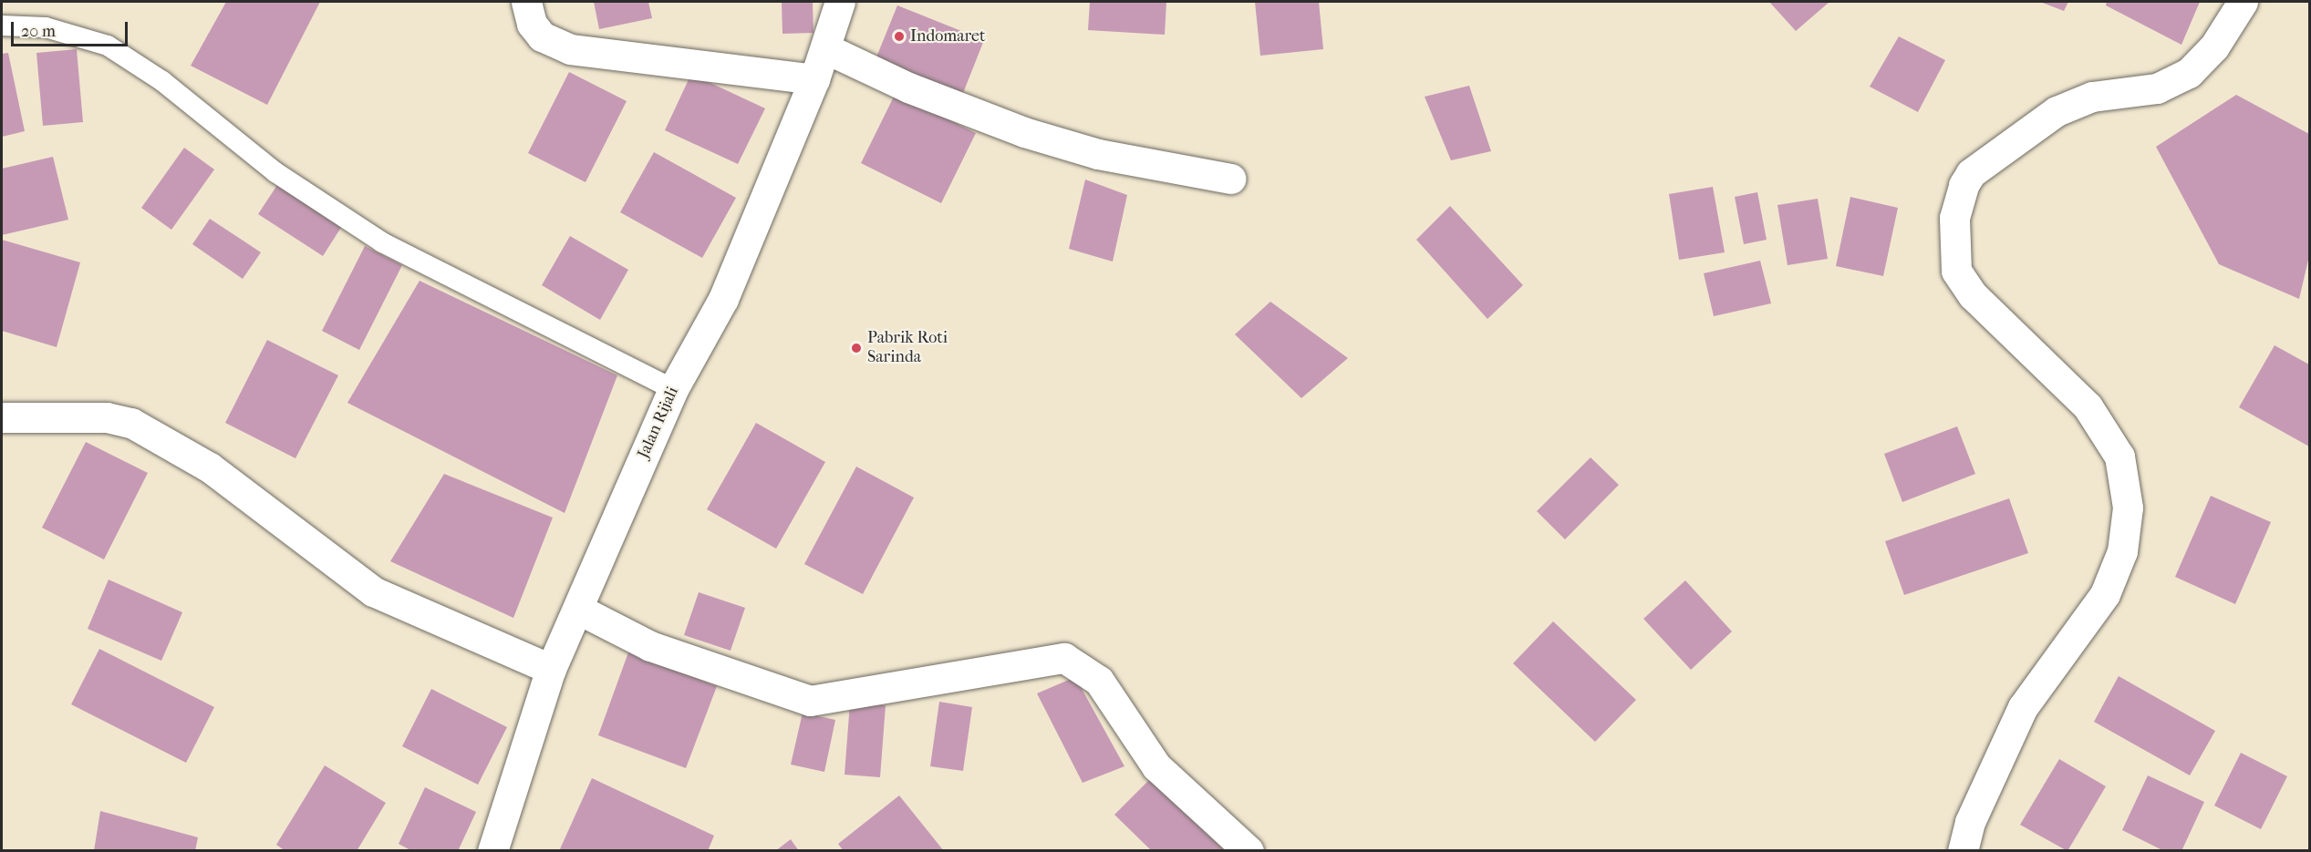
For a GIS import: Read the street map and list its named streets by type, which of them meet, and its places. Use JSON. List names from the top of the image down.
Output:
{
  "streets": {
    "main road": ["Jalan Rijali"]
  },
  "places": ["Indomaret", "Pabrik Roti Sarinda"],
  "scale_bar": "20 m"
}
